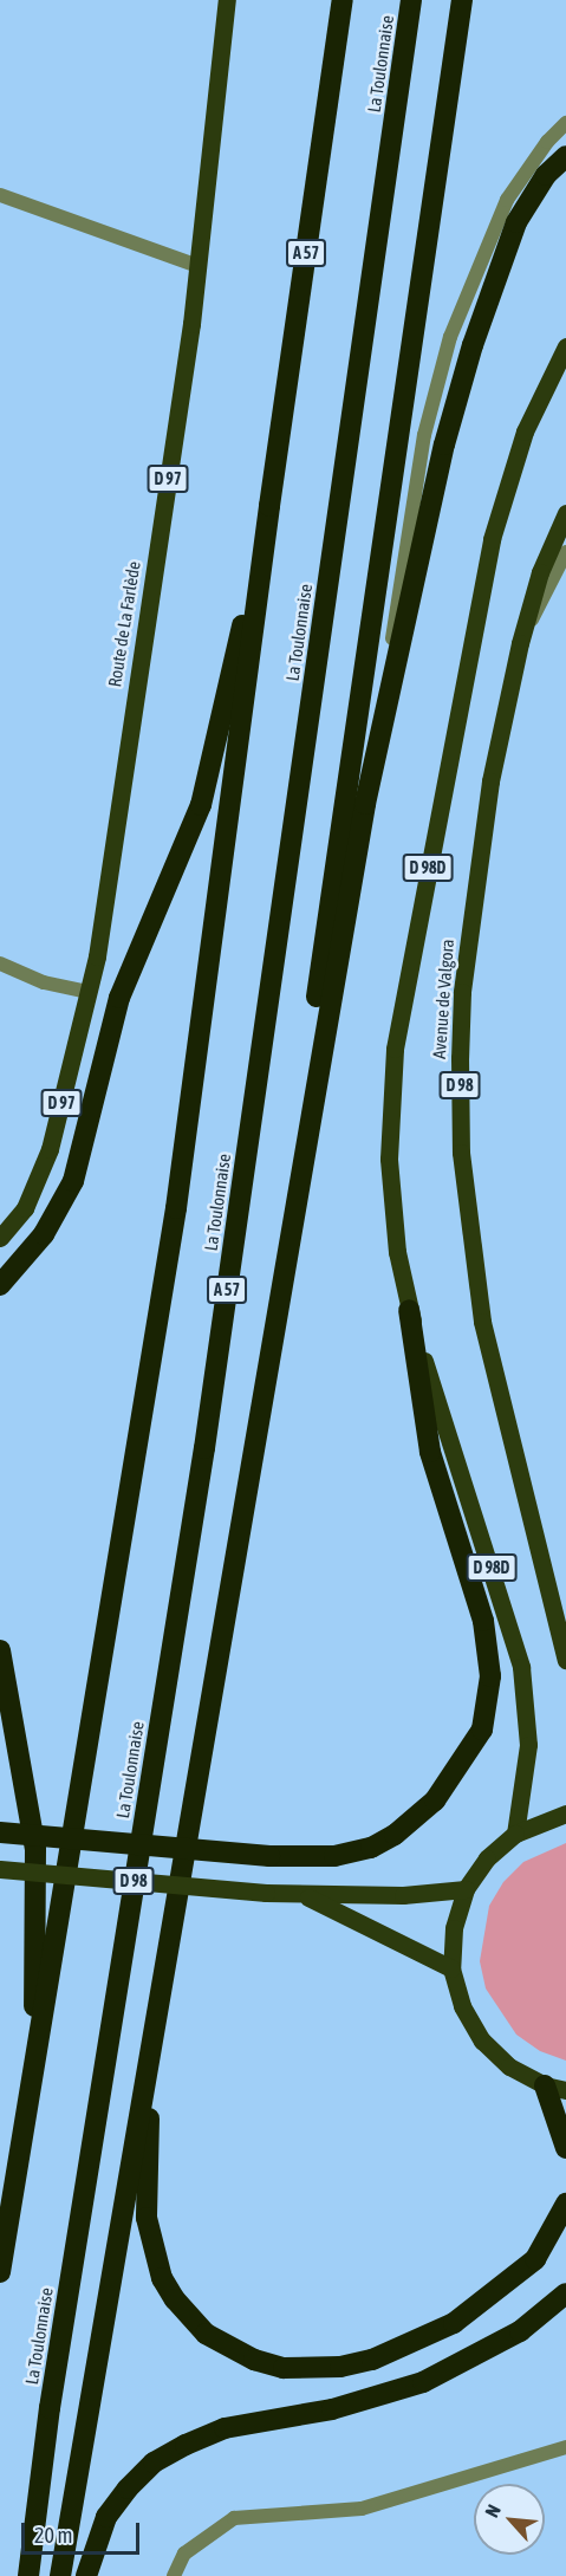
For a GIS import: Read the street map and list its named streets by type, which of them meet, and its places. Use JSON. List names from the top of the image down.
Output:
{
  "streets": {
    "highway": ["La Toulonnaise", "A 57"],
    "main road": [
      "D 97",
      "Route de La Farlède",
      "D 98D",
      "Avenue de Valgora",
      "D 98"
    ]
  },
  "scale_bar": "20 m",
  "north": "top left"
}
